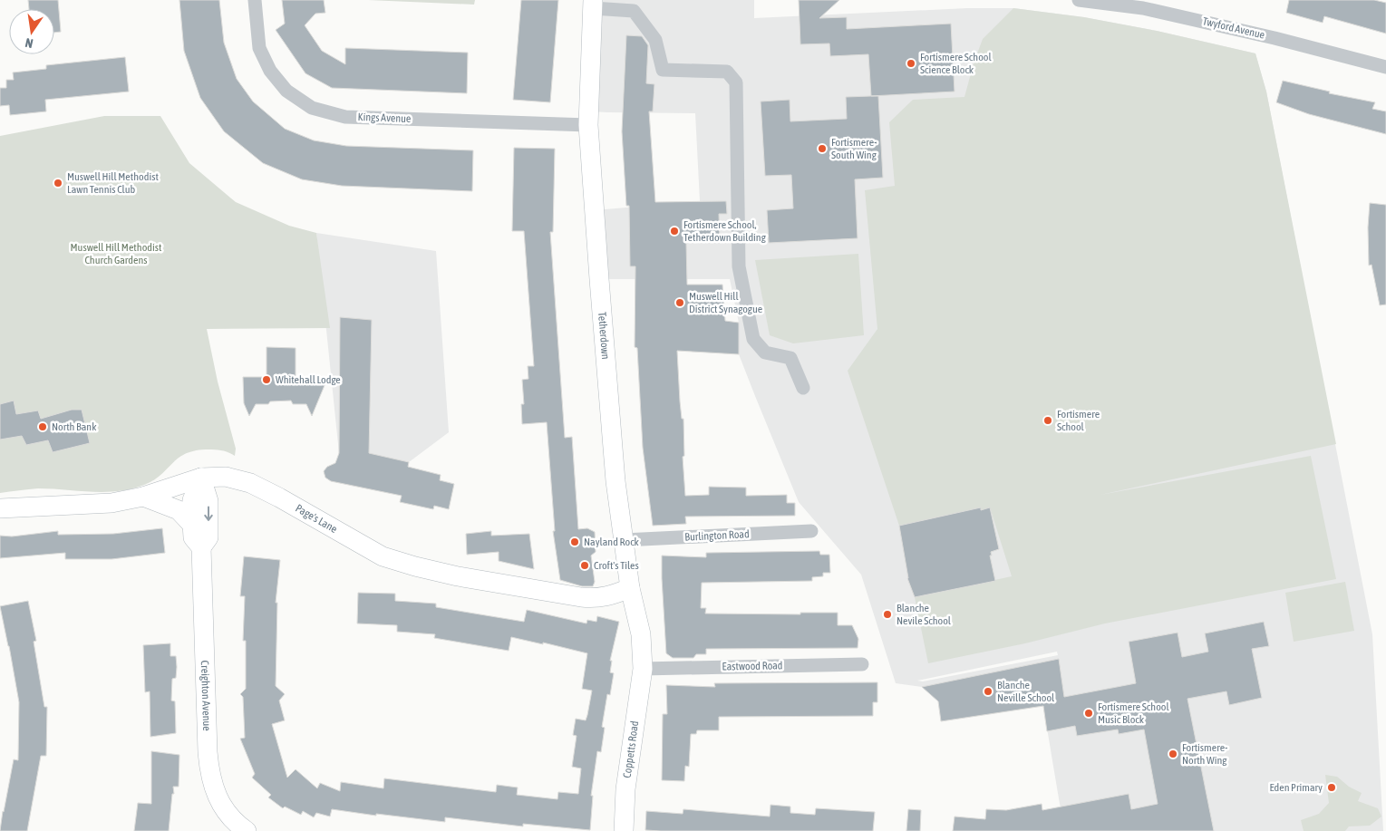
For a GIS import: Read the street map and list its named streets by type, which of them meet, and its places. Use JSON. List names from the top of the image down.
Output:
{
  "streets": {
    "street": [
      "Twyford Avenue",
      "Kings Avenue",
      "Tetherdown",
      "Page's Lane",
      "Burlington Road",
      "Eastwood Road",
      "Creighton Avenue",
      "Coppetts Road"
    ]
  },
  "crossings": [
    ["Kings Avenue", "Tetherdown"],
    ["Tetherdown", "Page's Lane"],
    ["Tetherdown", "Burlington Road"],
    ["Tetherdown", "Eastwood Road"],
    ["Tetherdown", "Coppetts Road"],
    ["Page's Lane", "Creighton Avenue"],
    ["Eastwood Road", "Coppetts Road"]
  ],
  "parks": ["Muswell Hill Methodist Church Gardens"],
  "places": [
    "Fortismere School Science Block",
    "Fortismere- South Wing",
    "Muswell Hill Methodist Lawn Tennis Club",
    "Fortismere School, Tetherdown Building",
    "Muswell Hill District Synagogue",
    "Whitehall Lodge",
    "Fortismere School",
    "North Bank",
    "Nayland Rock",
    "Croft's Tiles",
    "Blanche Nevile School",
    "Blanche Neville School",
    "Fortismere School Music Block",
    "Fortismere- North Wing",
    "Eden Primary"
  ],
  "north": "bottom"
}
